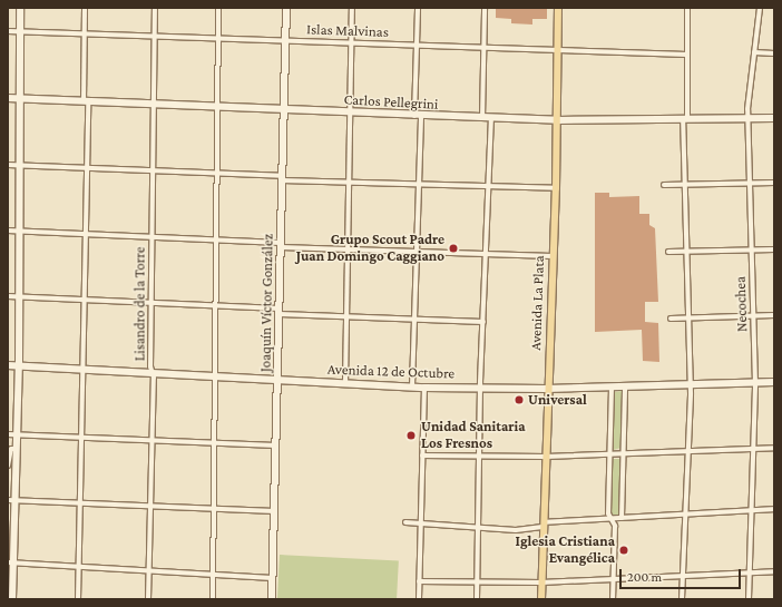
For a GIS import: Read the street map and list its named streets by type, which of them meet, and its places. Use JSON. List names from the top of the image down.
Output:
{
  "streets": {
    "main road": ["Avenida La Plata"],
    "street": [
      "Islas Malvinas",
      "Carlos Pellegrini",
      "Joaquín Víctor González",
      "Lisandro de la Torre",
      "Necochea",
      "Avenida 12 de Octubre"
    ]
  },
  "crossings": [
    ["Islas Malvinas", "Joaquín Víctor González"],
    ["Islas Malvinas", "Avenida La Plata"],
    ["Islas Malvinas", "Lisandro de la Torre"],
    ["Carlos Pellegrini", "Joaquín Víctor González"],
    ["Carlos Pellegrini", "Avenida La Plata"],
    ["Carlos Pellegrini", "Lisandro de la Torre"],
    ["Carlos Pellegrini", "Necochea"],
    ["Joaquín Víctor González", "Avenida 12 de Octubre"],
    ["Avenida La Plata", "Avenida 12 de Octubre"],
    ["Lisandro de la Torre", "Avenida 12 de Octubre"],
    ["Necochea", "Avenida 12 de Octubre"]
  ],
  "places": [
    "Grupo Scout Padre Juan Domingo Caggiano",
    "Universal",
    "Unidad Sanitaria Los Fresnos",
    "Iglesia Cristiana Evangélica"
  ],
  "scale_bar": "200 m"
}
